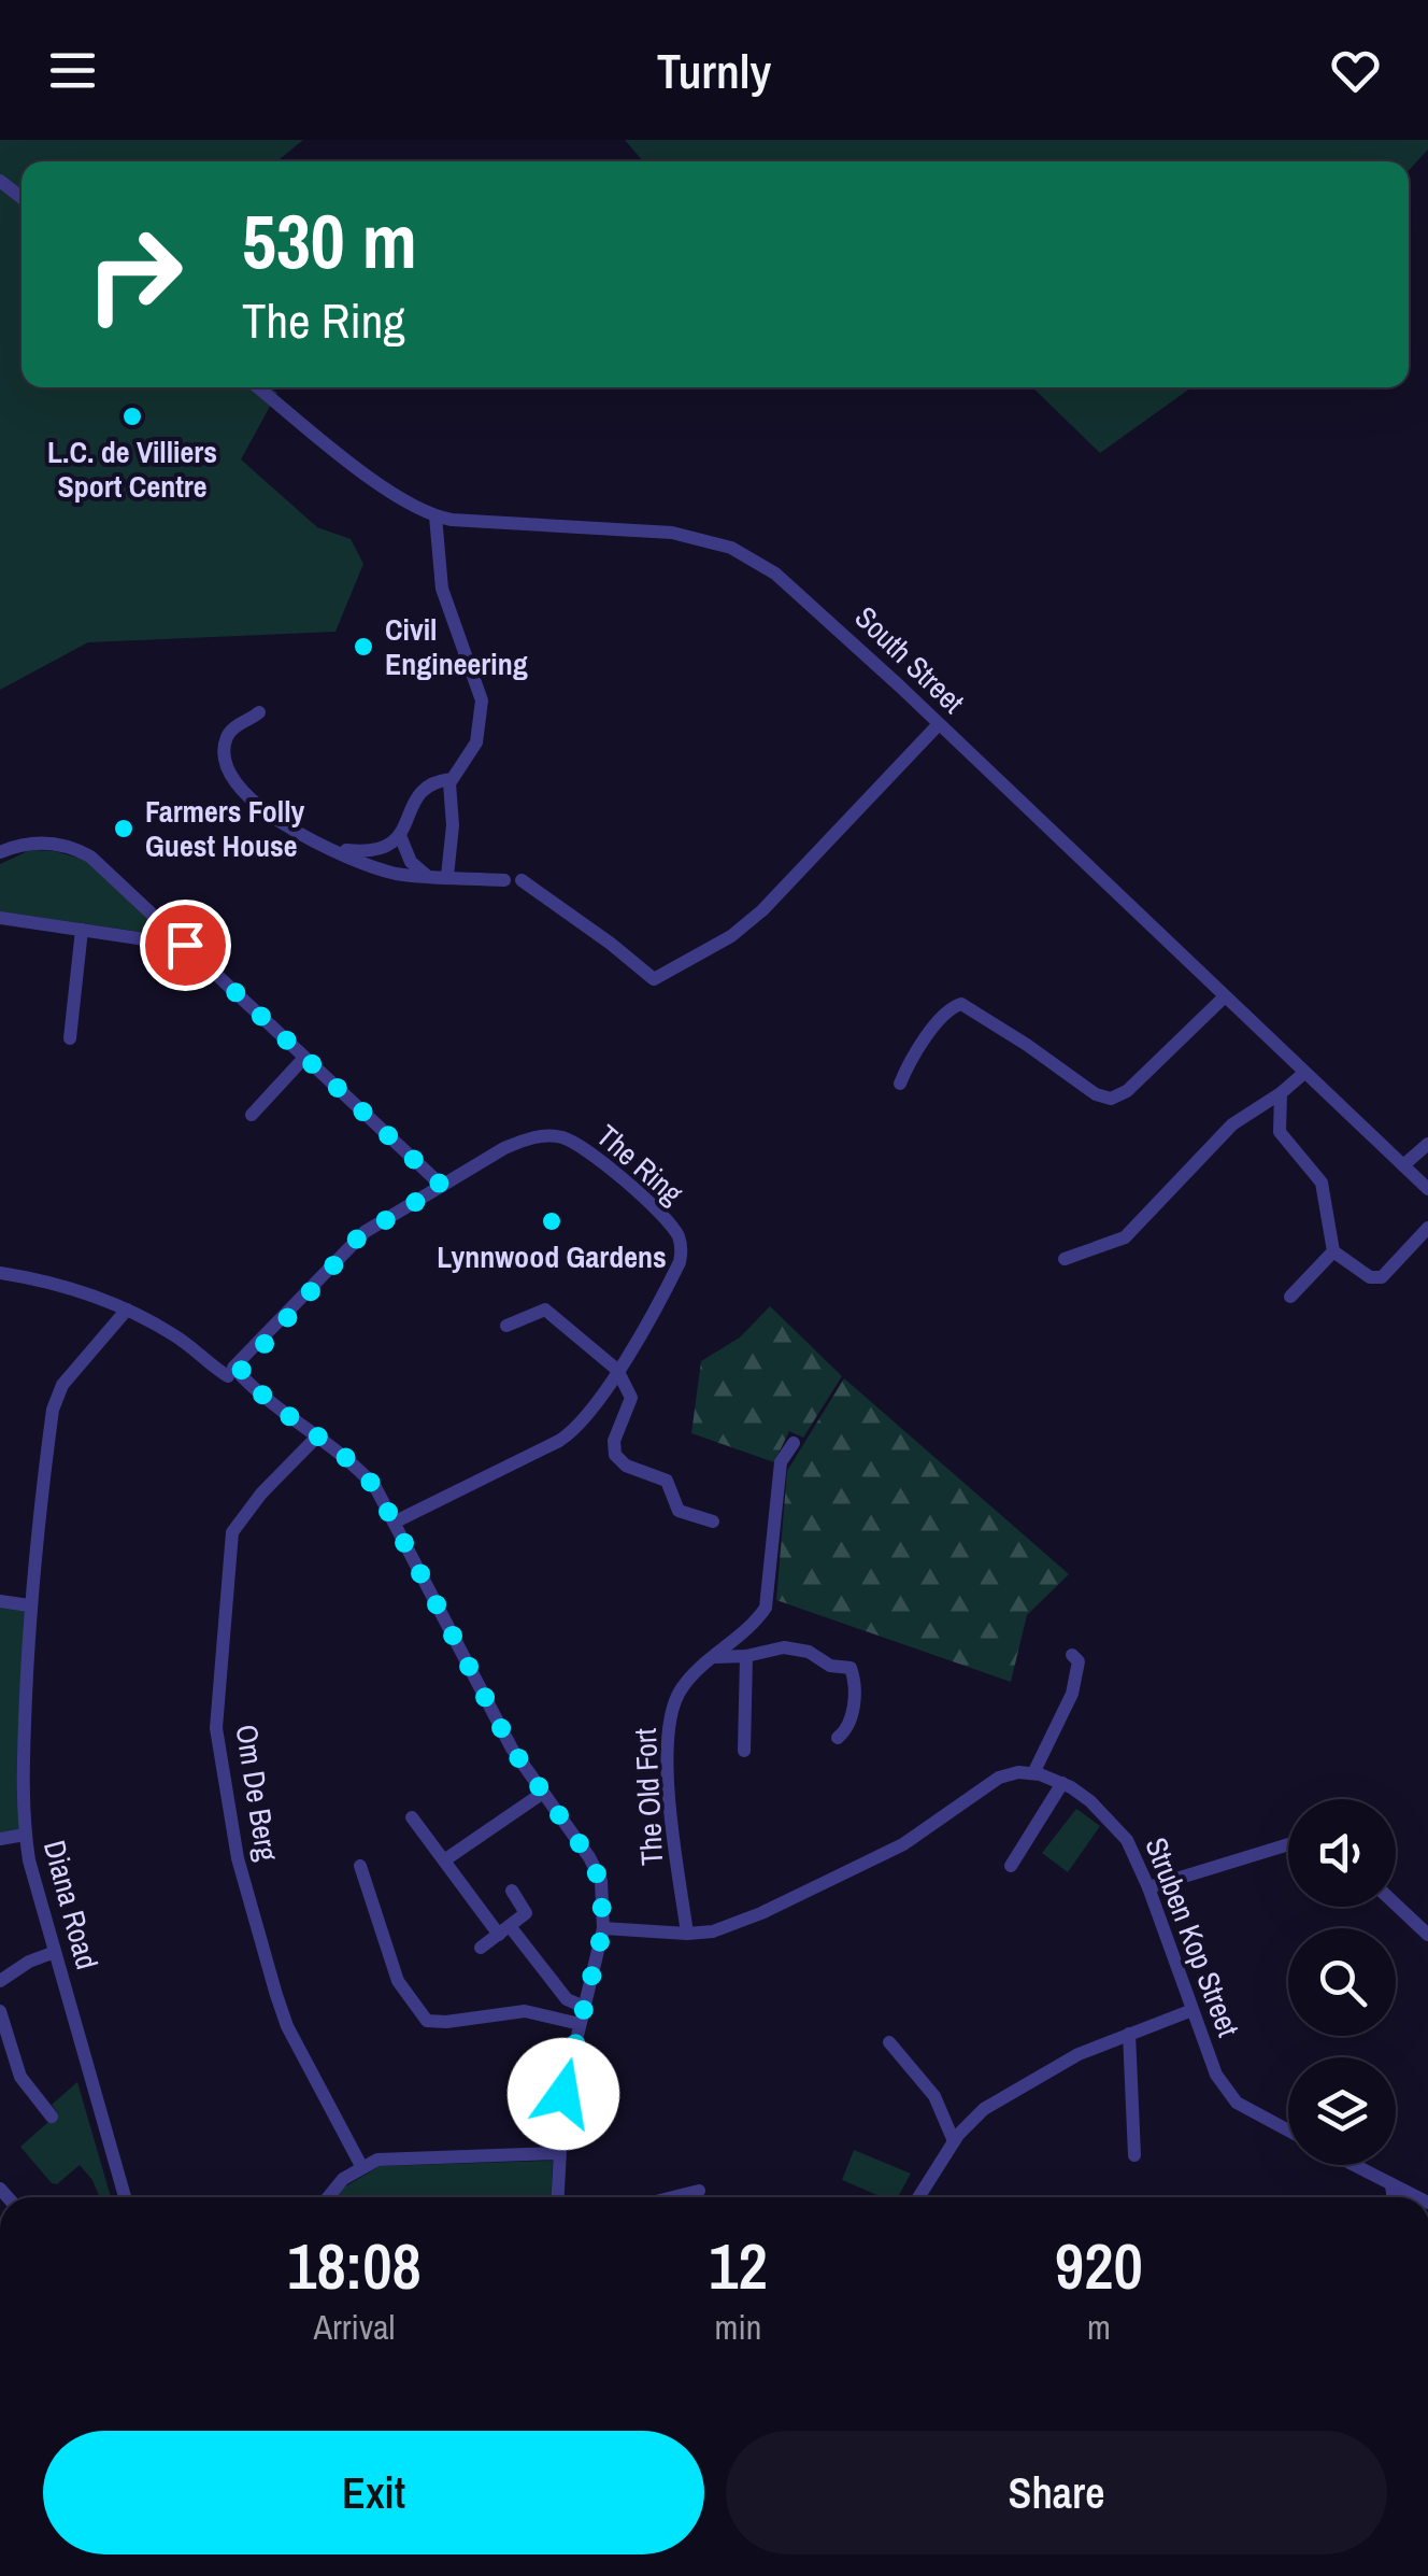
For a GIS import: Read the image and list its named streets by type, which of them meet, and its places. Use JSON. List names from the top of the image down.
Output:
{
  "streets": {
    "street": [
      "South Street",
      "The Ring",
      "Om De Berg",
      "The Old Fort",
      "Diana Road",
      "Struben Kop Street"
    ]
  },
  "places": [
    "L.C. de Villiers Sport Centre",
    "Civil Engineering",
    "Farmers Folly Guest House",
    "Lynnwood Gardens"
  ],
  "page": {
    "header": "Turnly",
    "turn": ["530 m", "The Ring"],
    "eta": [
      "18:08",
      "Arrival",
      "12",
      "min",
      "920",
      "m"
    ],
    "buttons": ["Exit", "Share"]
  }
}
